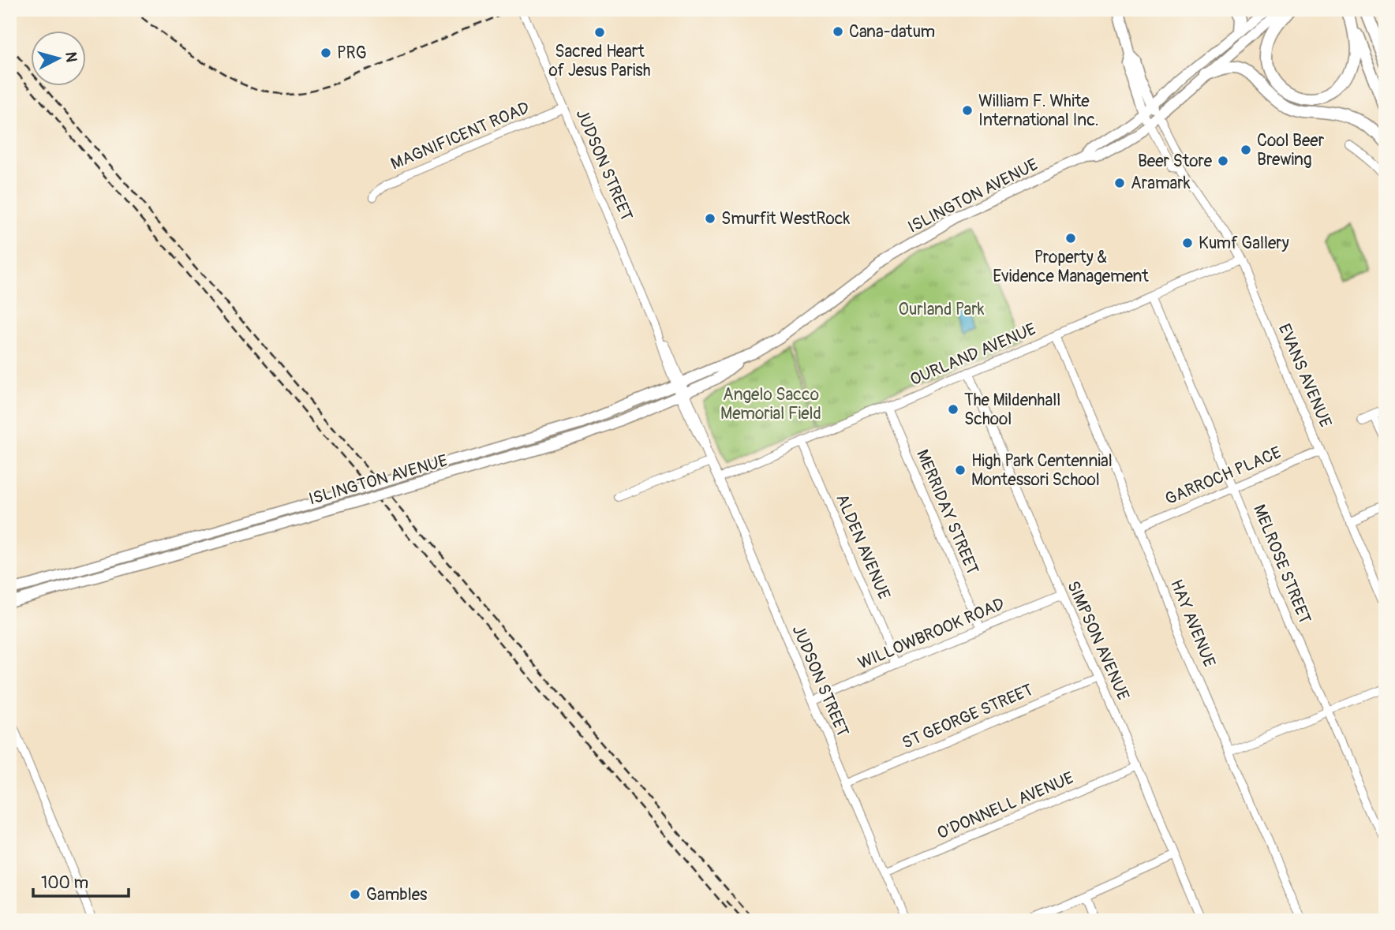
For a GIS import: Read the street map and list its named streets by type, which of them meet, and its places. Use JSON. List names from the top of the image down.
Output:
{
  "streets": {
    "main road": ["ISLINGTON AVENUE", "EVANS AVENUE"],
    "street": [
      "MAGNIFICENT ROAD",
      "JUDSON STREET",
      "OURLAND AVENUE",
      "GARROCH PLACE",
      "MERRIDAY STREET",
      "ALDEN AVENUE",
      "MELROSE STREET",
      "HAY AVENUE",
      "WILLOWBROOK ROAD",
      "SIMPSON AVENUE",
      "ST GEORGE STREET",
      "O'DONNELL AVENUE"
    ]
  },
  "crossings": [
    ["MAGNIFICENT ROAD", "JUDSON STREET"],
    ["JUDSON STREET", "ISLINGTON AVENUE"],
    ["JUDSON STREET", "OURLAND AVENUE"],
    ["JUDSON STREET", "WILLOWBROOK ROAD"],
    ["JUDSON STREET", "ST GEORGE STREET"],
    ["JUDSON STREET", "O'DONNELL AVENUE"],
    ["ISLINGTON AVENUE", "EVANS AVENUE"],
    ["OURLAND AVENUE", "EVANS AVENUE"],
    ["OURLAND AVENUE", "MERRIDAY STREET"],
    ["OURLAND AVENUE", "ALDEN AVENUE"],
    ["OURLAND AVENUE", "MELROSE STREET"],
    ["OURLAND AVENUE", "HAY AVENUE"],
    ["OURLAND AVENUE", "SIMPSON AVENUE"],
    ["EVANS AVENUE", "GARROCH PLACE"],
    ["GARROCH PLACE", "MELROSE STREET"],
    ["GARROCH PLACE", "HAY AVENUE"],
    ["MERRIDAY STREET", "WILLOWBROOK ROAD"],
    ["ALDEN AVENUE", "WILLOWBROOK ROAD"],
    ["WILLOWBROOK ROAD", "SIMPSON AVENUE"],
    ["SIMPSON AVENUE", "ST GEORGE STREET"],
    ["SIMPSON AVENUE", "O'DONNELL AVENUE"]
  ],
  "parks": ["Ourland Park", "Angelo Sacco Memorial Field"],
  "places": [
    "Cana-datum",
    "Sacred Heart of Jesus Parish",
    "PRG",
    "William F. White International Inc.",
    "Cool Beer Brewing",
    "Beer Store",
    "Aramark",
    "Smurfit WestRock",
    "Property & Evidence Management",
    "Kumf Gallery",
    "The Mildenhall School",
    "High Park Centennial Montessori School",
    "Gambles"
  ],
  "scale_bar": "100 m",
  "north": "right"
}
